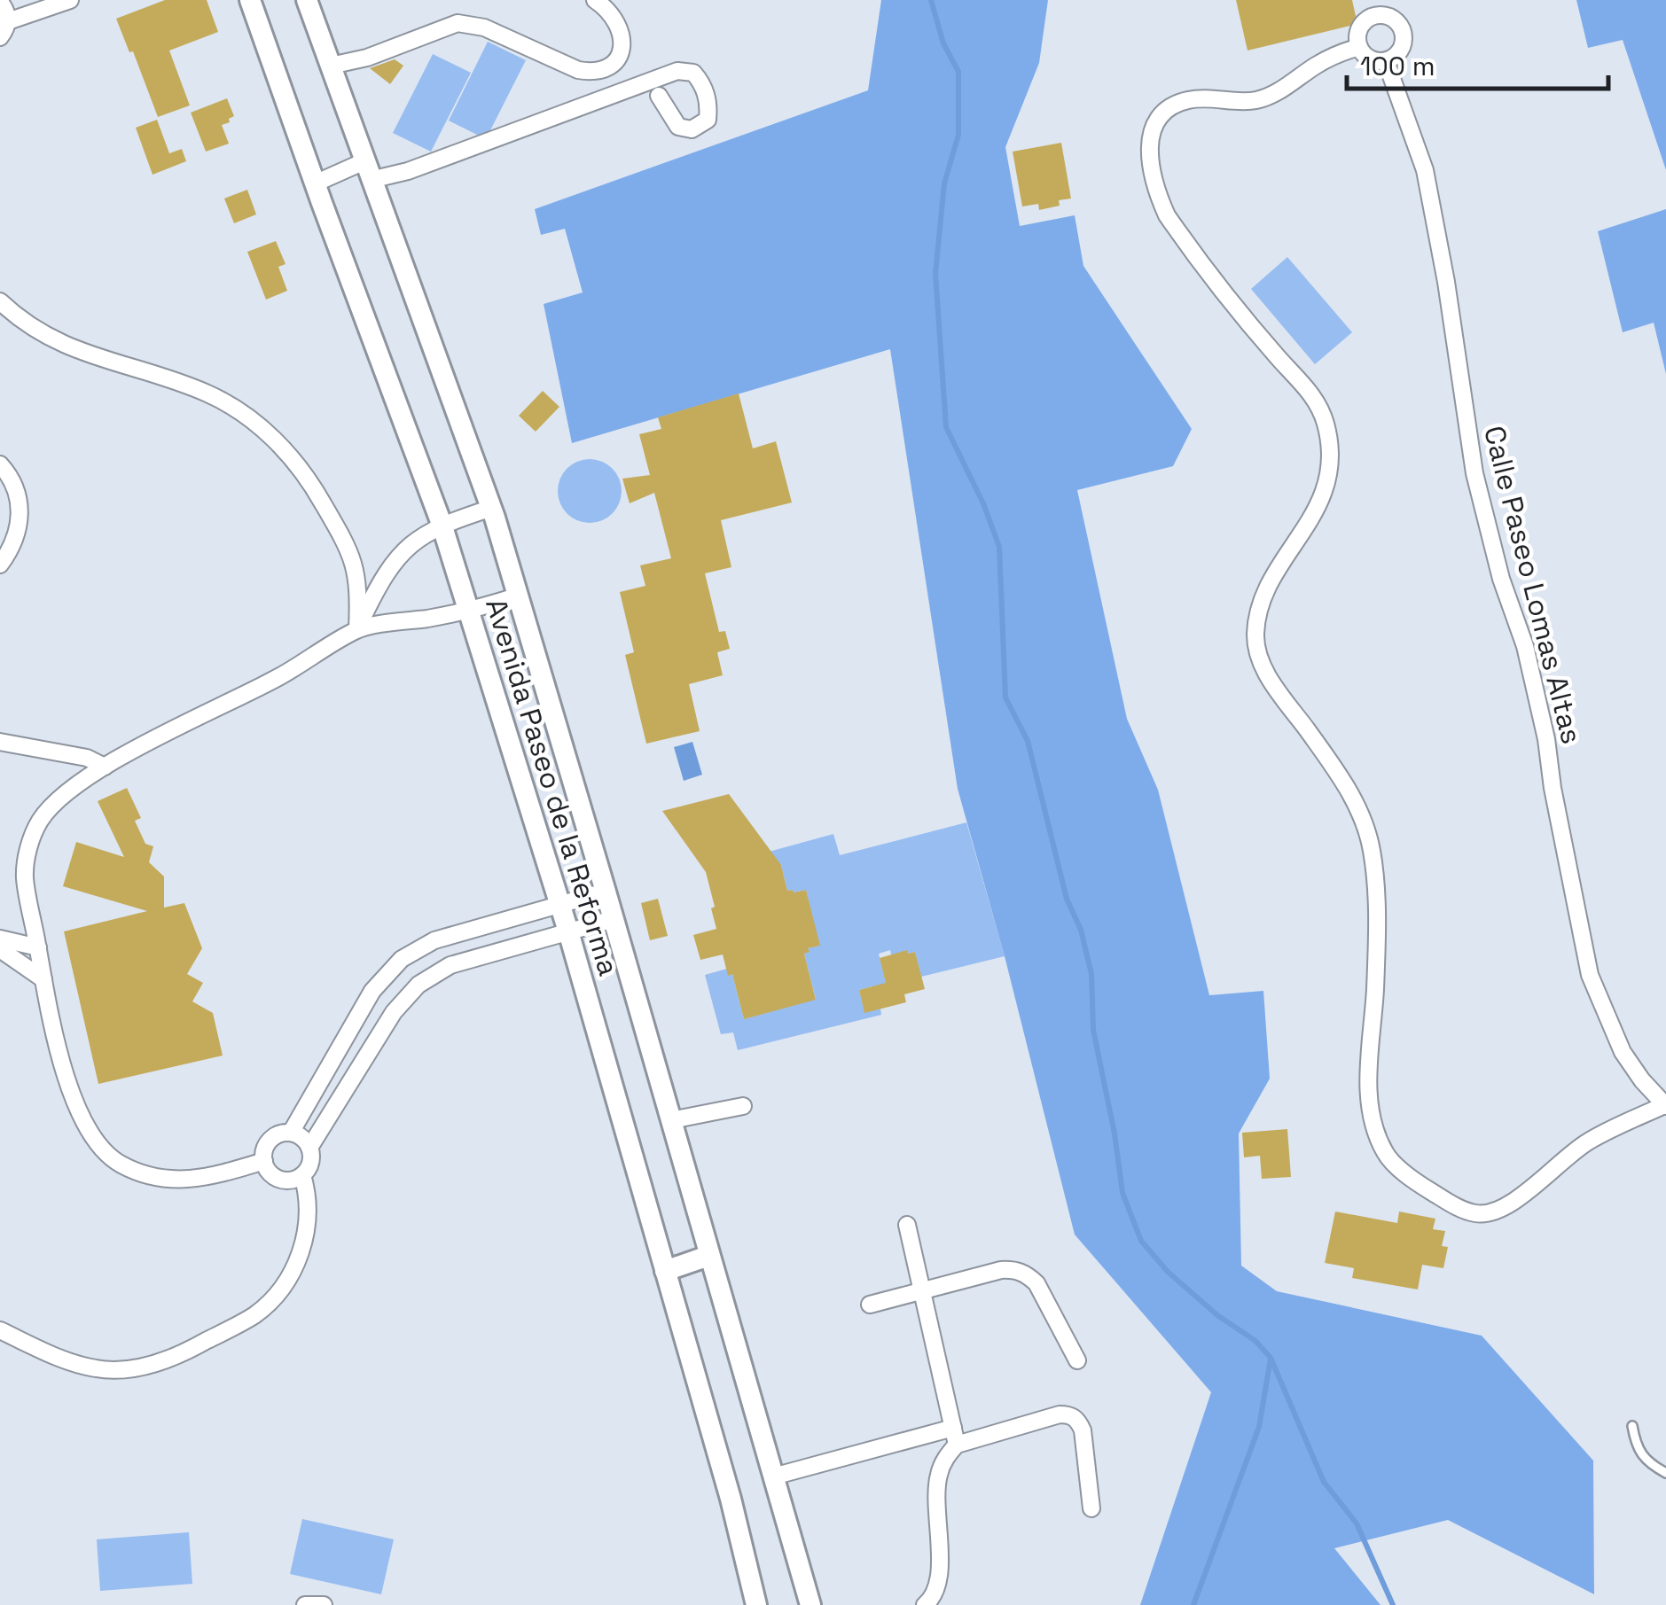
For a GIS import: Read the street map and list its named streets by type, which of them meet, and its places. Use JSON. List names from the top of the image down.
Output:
{
  "streets": {
    "main road": ["Avenida Paseo de la Reforma"],
    "street": ["Calle Paseo Lomas Altas"]
  },
  "scale_bar": "100 m"
}
